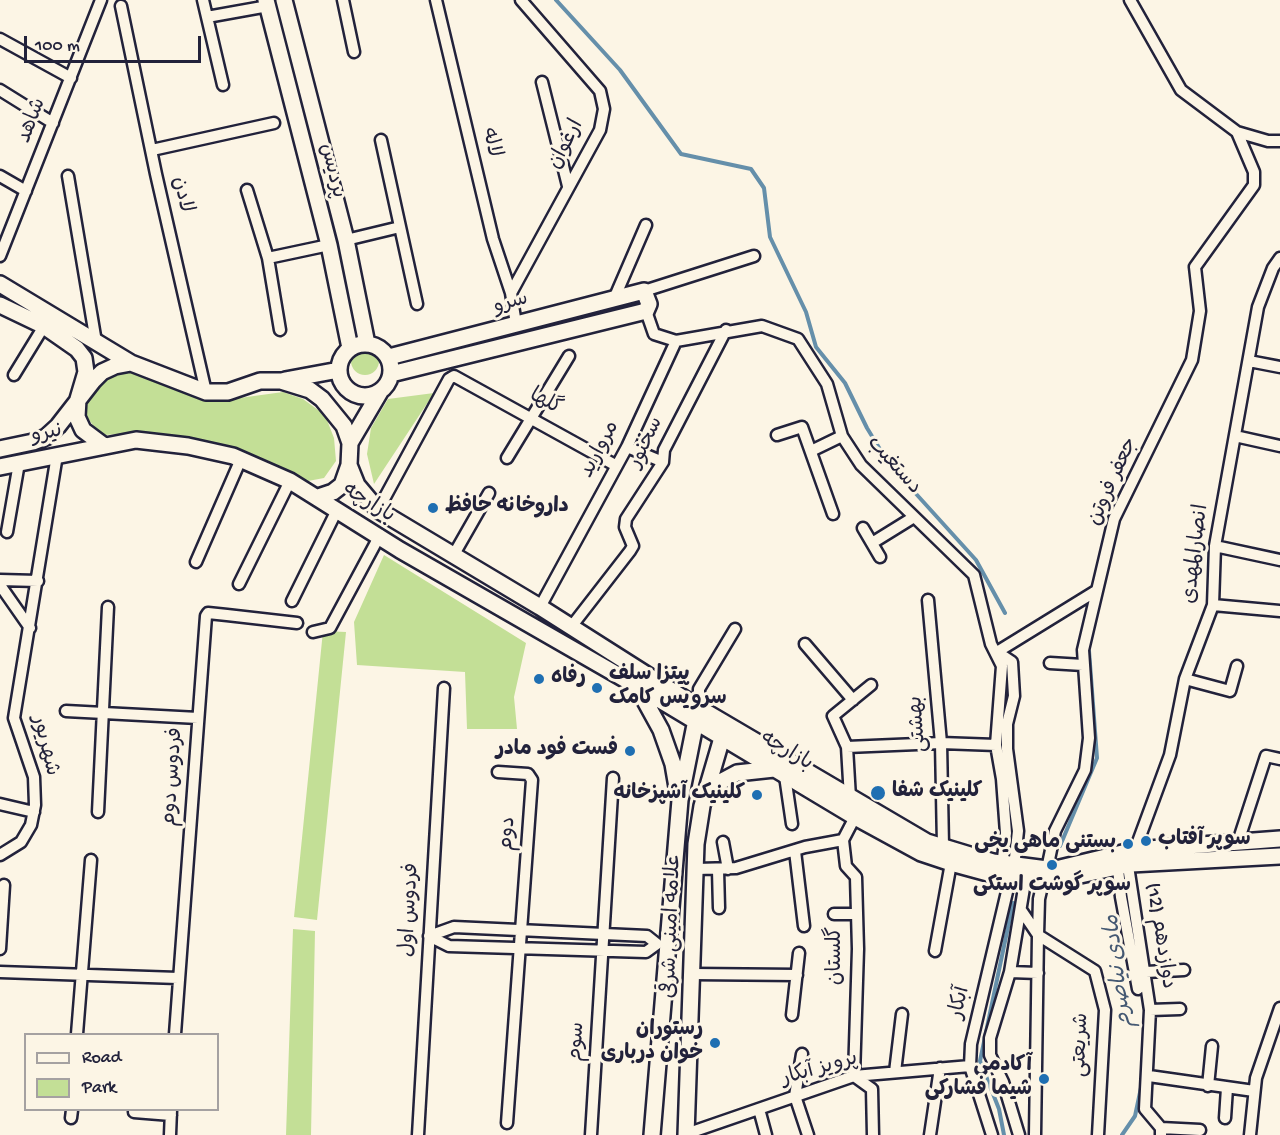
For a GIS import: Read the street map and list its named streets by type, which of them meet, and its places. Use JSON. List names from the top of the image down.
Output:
{
  "streets": {
    "main road": [
      "پردیس",
      "سرو",
      "نیرو",
      "بازارچه",
      "علامه امینی شرقی"
    ],
    "street": [
      "شاهد",
      "لاله",
      "ارغوان",
      "لادن",
      "گلها",
      "سخنور",
      "مروارید",
      "دستغیب",
      "جعفر فروتن",
      "انصارالمهدی",
      "بهشتی",
      "شهریور",
      "فردوس دوم",
      "دوم",
      "فردوس اول",
      "دوازدهم (12)",
      "گلستان",
      "آبکار",
      "سوم",
      "شریعتی",
      "پرویز آبکار"
    ]
  },
  "crossings": [
    ["لاله", "ارغوان"],
    ["پردیس", "سرو"],
    ["گلها", "مروارید"],
    ["گلها", "بازارچه"],
    ["نیرو", "بازارچه"],
    ["نیرو", "شهریور"],
    ["سخنور", "دستغیب"],
    ["سخنور", "بازارچه"],
    ["مروارید", "دستغیب"],
    ["مروارید", "بازارچه"],
    ["دستغیب", "بازارچه"],
    ["دستغیب", "آبکار"],
    ["جعفر فروتن", "بازارچه"],
    ["بازارچه", "انصارالمهدی"],
    ["بازارچه", "بهشتی"],
    ["بازارچه", "علامه امینی شرقی"],
    ["بازارچه", "دوازدهم (12)"],
    ["بازارچه", "آبکار"],
    ["علامه امینی شرقی", "پرویز آبکار"],
    ["گلستان", "پرویز آبکار"],
    ["آبکار", "پرویز آبکار"]
  ],
  "water": ["مادی نیاصرم"],
  "places": [
    "داروخانه حافظ",
    "رفاه",
    "پیتزا سلف سرویس کامک",
    "فست فود مادر",
    "کلینیک شفا",
    "کلینیک آشپزخانه",
    "سوپر آفتاب",
    "بستنی ماهی یخی",
    "سوپر گوشت استکی",
    "رستوران خوان درباری",
    "آکادمی شیما فشارکی"
  ],
  "legend": ["Road", "Park"],
  "scale_bar": "100 m"
}
